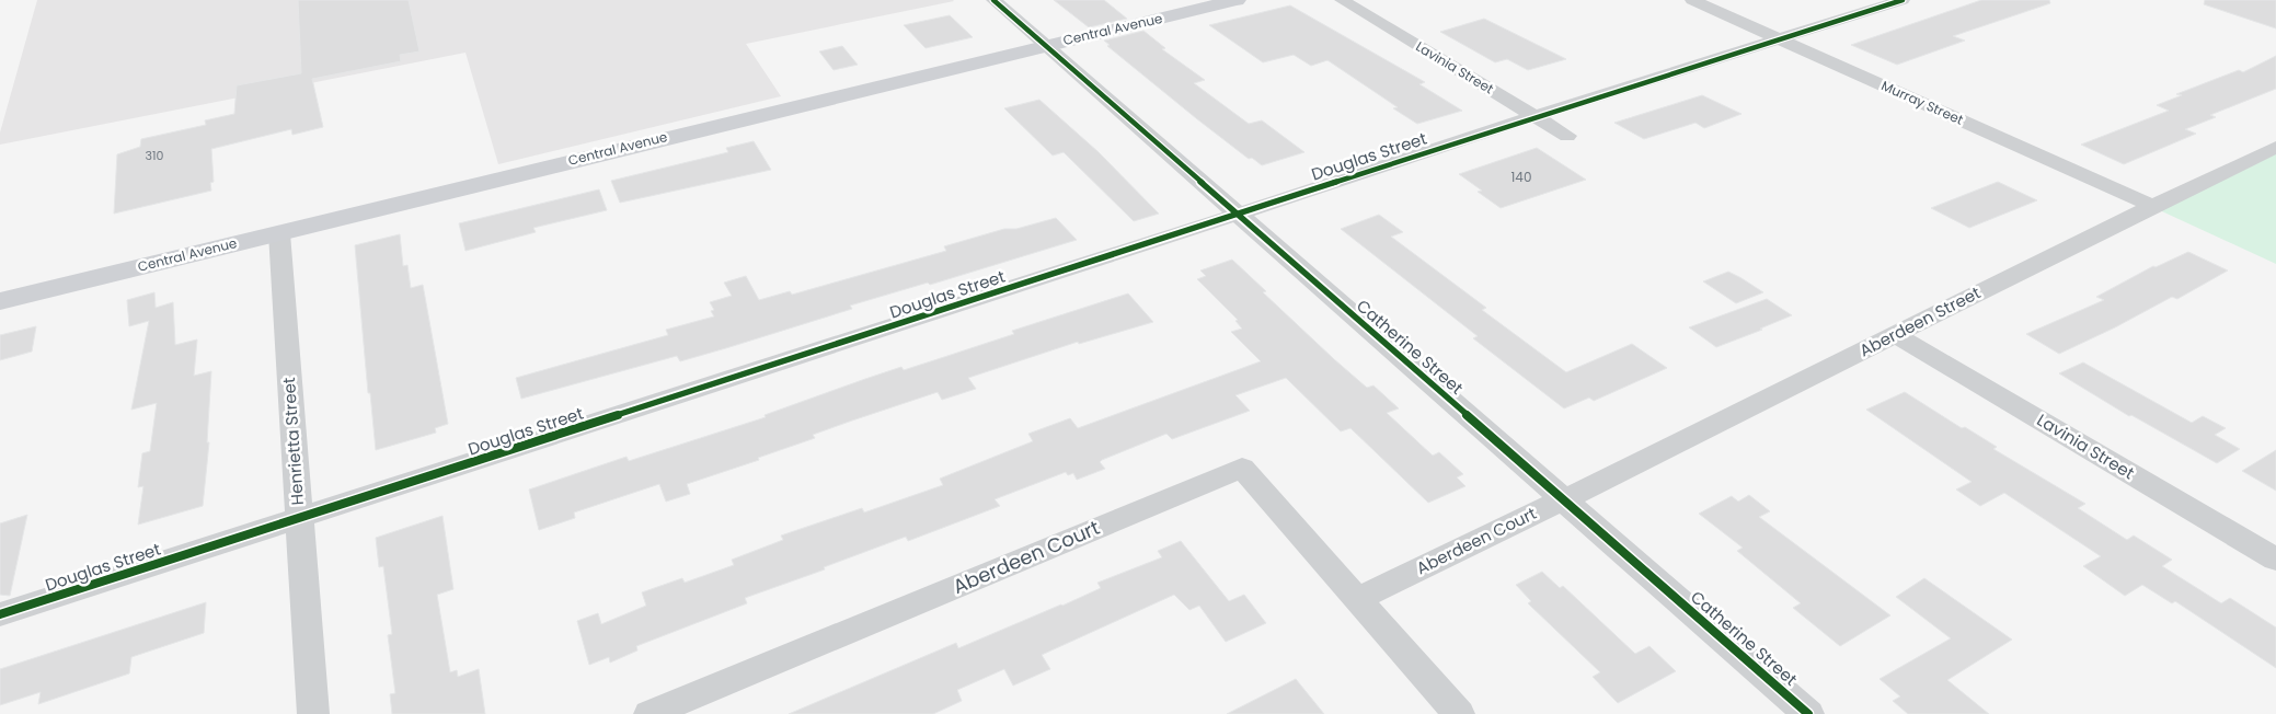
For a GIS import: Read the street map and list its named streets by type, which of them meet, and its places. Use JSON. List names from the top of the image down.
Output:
{
  "streets": {
    "main road": ["Central Avenue"],
    "street": [
      "Lavinia Street",
      "Murray Street",
      "Douglas Street",
      "Aberdeen Street",
      "Catherine Street",
      "Henrietta Street",
      "Aberdeen Court"
    ]
  },
  "crossings": [
    ["Central Avenue", "Catherine Street"],
    ["Central Avenue", "Henrietta Street"],
    ["Lavinia Street", "Douglas Street"],
    ["Lavinia Street", "Aberdeen Street"],
    ["Murray Street", "Douglas Street"],
    ["Murray Street", "Aberdeen Street"],
    ["Douglas Street", "Catherine Street"],
    ["Douglas Street", "Henrietta Street"],
    ["Aberdeen Street", "Catherine Street"],
    ["Aberdeen Street", "Aberdeen Court"],
    ["Catherine Street", "Aberdeen Court"]
  ],
  "house_numbers": ["310", "140"]
}
